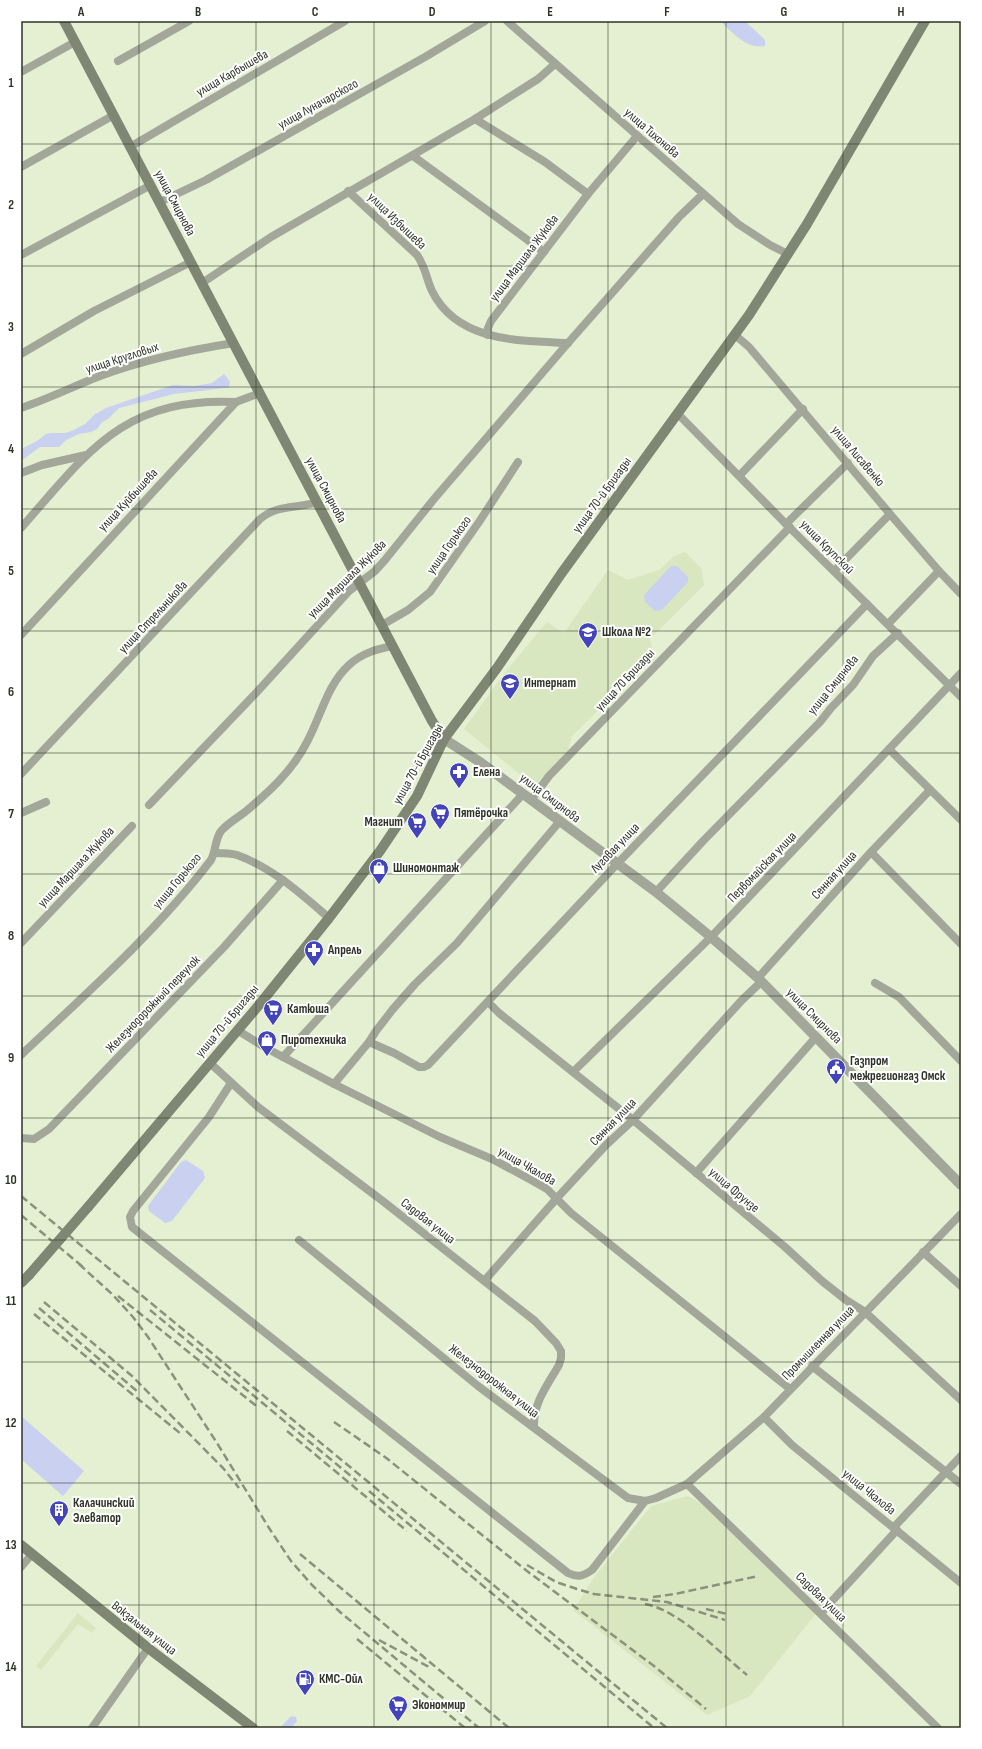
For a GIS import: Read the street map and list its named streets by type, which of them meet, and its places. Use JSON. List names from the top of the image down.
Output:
{
  "streets": {
    "main road": ["улица Смирнова", "улица 70-й Бригады", "Вокзальная улица"],
    "street": [
      "улица Карбышева",
      "улица Луначарского",
      "улица Тихонова",
      "улица Избышева",
      "улица Маршала Жукова",
      "улица Кругловых",
      "улица Лисавенко",
      "улица Куйбышева",
      "улица Горького",
      "улица Крупской",
      "улица Стрельникова",
      "улица 70 Бригады",
      "Луговая улица",
      "Первомайская улица",
      "Сенная улица",
      "Железнодорожный переулок",
      "улица Чкалова",
      "улица Фрунзе",
      "Садовая улица",
      "Промышленная улица",
      "Железнодорожная улица"
    ]
  },
  "crossings": [
    ["улица Карбышева", "улица Смирнова"],
    ["улица Луначарского", "улица Смирнова"],
    ["улица Тихонова", "улица Избышева"],
    ["улица Тихонова", "улица Маршала Жукова"],
    ["улица Тихонова", "улица 70-й Бригады"],
    ["улица Смирнова", "улица Избышева"],
    ["улица Смирнова", "улица Маршала Жукова"],
    ["улица Смирнова", "улица Кругловых"],
    ["улица Смирнова", "улица 70-й Бригады"],
    ["улица Смирнова", "улица Куйбышева"],
    ["улица Смирнова", "улица Горького"],
    ["улица Смирнова", "улица Крупской"],
    ["улица Смирнова", "улица Стрельникова"],
    ["улица Смирнова", "улица 70 Бригады"],
    ["улица Смирнова", "Луговая улица"],
    ["улица Смирнова", "Первомайская улица"],
    ["улица Смирнова", "Сенная улица"],
    ["улица Избышева", "улица Маршала Жукова"],
    ["улица Лисавенко", "улица 70-й Бригады"],
    ["улица Лисавенко", "улица 70 Бригады"],
    ["улица 70-й Бригады", "улица Крупской"],
    ["улица 70-й Бригады", "улица Чкалова"],
    ["улица 70-й Бригады", "Садовая улица"],
    ["улица Крупской", "улица 70 Бригады"],
    ["улица Крупской", "Луговая улица"],
    ["улица Крупской", "Первомайская улица"],
    ["улица 70 Бригады", "улица Чкалова"],
    ["Луговая улица", "улица Фрунзе"],
    ["Первомайская улица", "улица Фрунзе"],
    ["Сенная улица", "улица Чкалова"],
    ["Сенная улица", "улица Фрунзе"],
    ["Сенная улица", "Садовая улица"],
    ["улица Чкалова", "Промышленная улица"],
    ["улица Фрунзе", "Промышленная улица"],
    ["Садовая улица", "Промышленная улица"],
    ["Садовая улица", "Железнодорожная улица"]
  ],
  "places": {
    "school or university": ["Школа №2", "Интернат"],
    "pharmacy": ["Елена", "Апрель"],
    "supermarket": [
      "Пятёрочка",
      "Магнит",
      "Катюша",
      "Экономмир"
    ],
    "shop": ["Шиномонтаж", "Пиротехника"],
    "public building": ["Газпром межрегионгаз Омск"],
    "building": ["Калачинский Элеватор"],
    "fuel station": ["КМС-Ойл"]
  },
  "grid": {
    "columns": [
      "A",
      "B",
      "C",
      "D",
      "E",
      "F",
      "G",
      "H"
    ],
    "rows": [
      "1",
      "2",
      "3",
      "4",
      "5",
      "6",
      "7",
      "8",
      "9",
      "10",
      "11",
      "12",
      "13",
      "14"
    ]
  }
}
